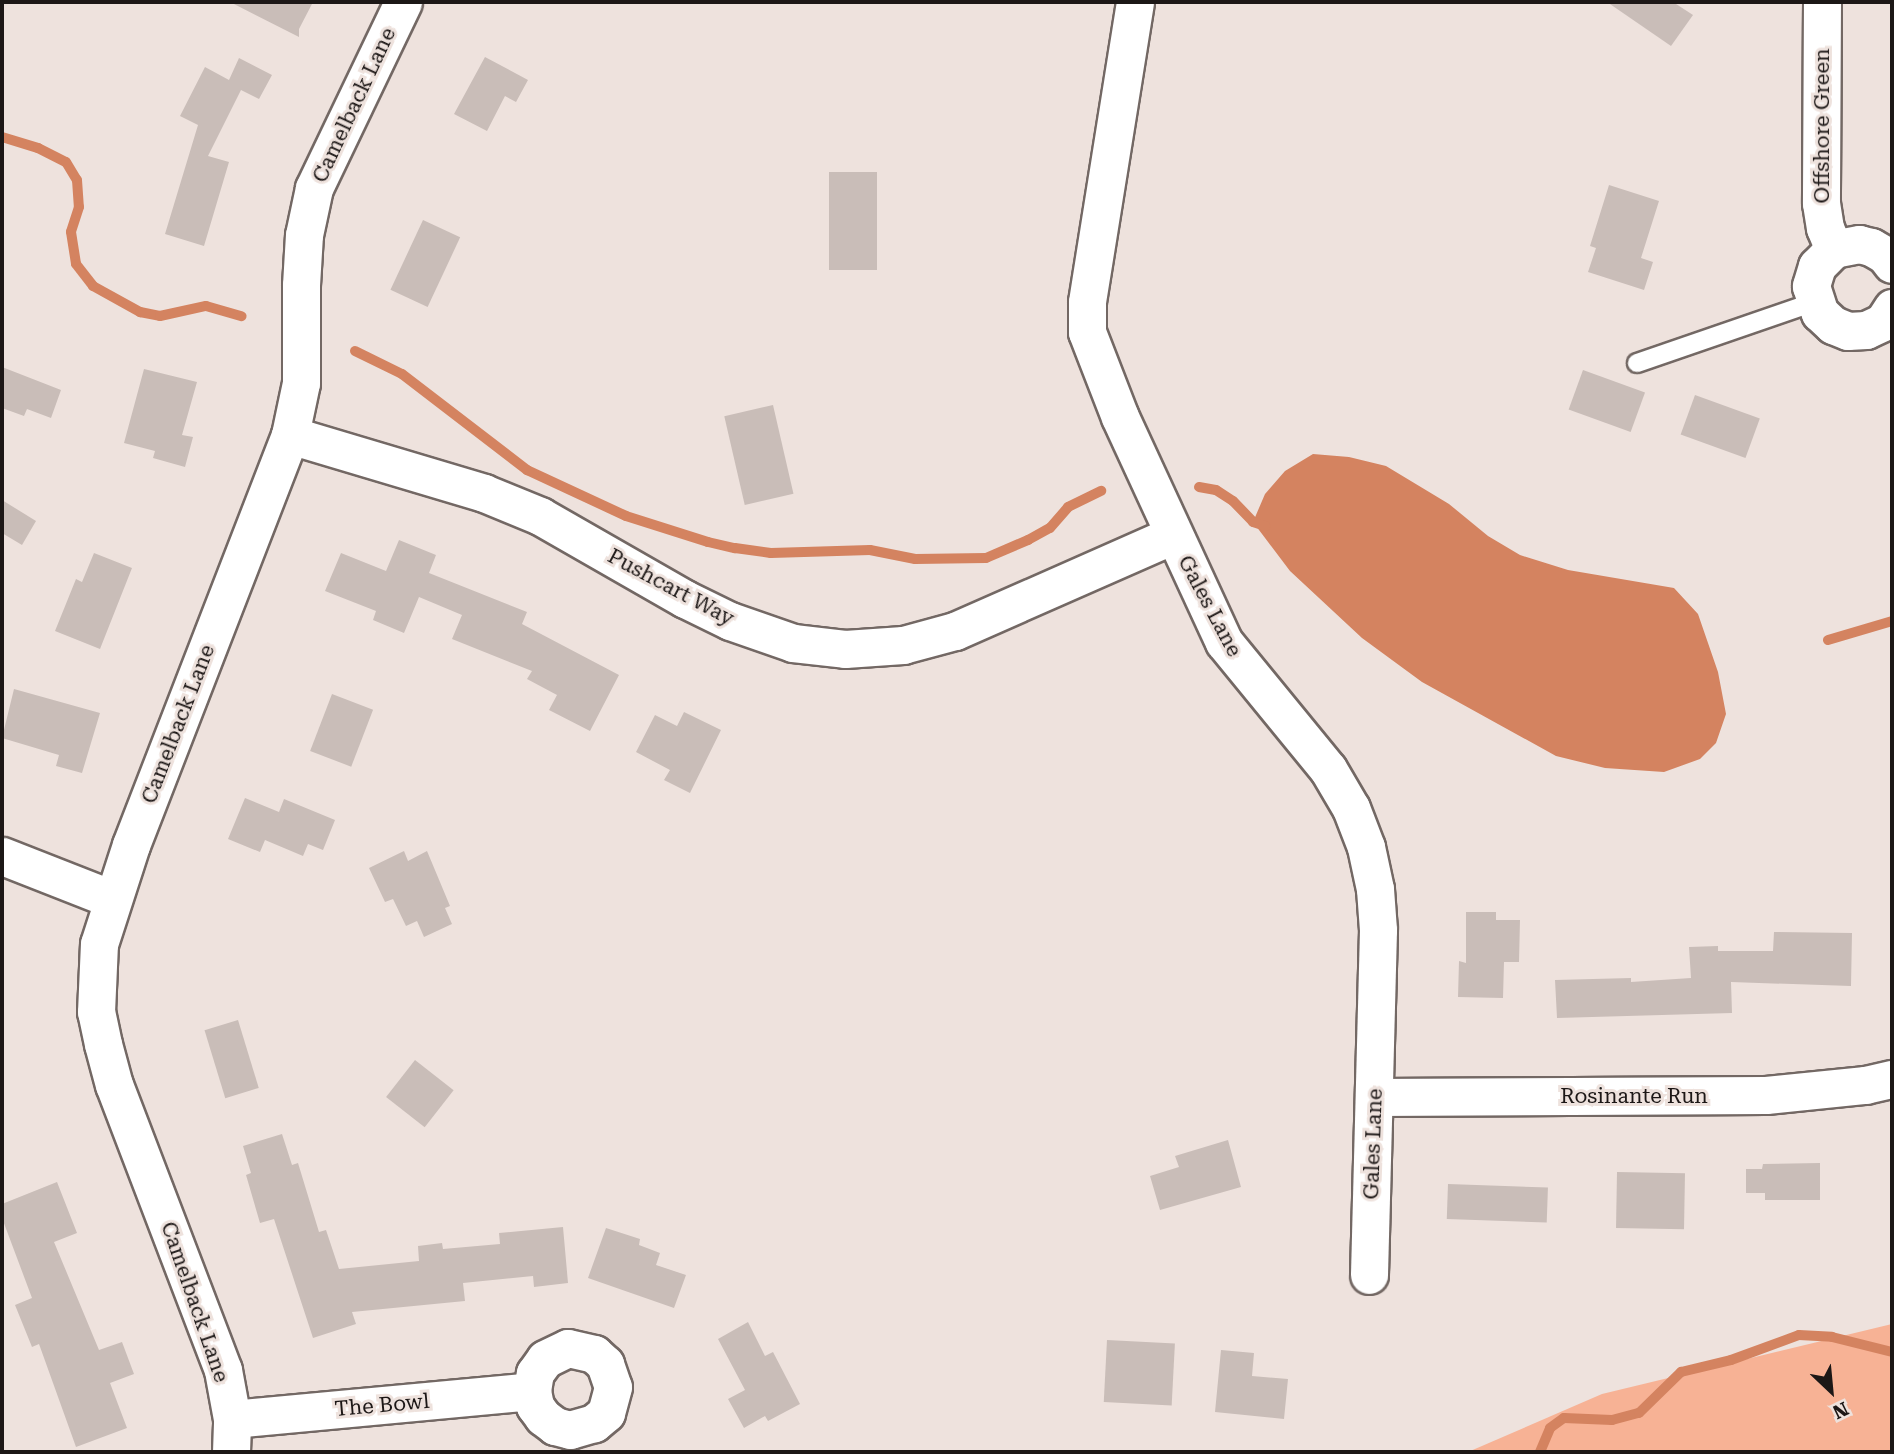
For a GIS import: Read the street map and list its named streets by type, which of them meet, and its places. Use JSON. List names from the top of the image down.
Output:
{
  "streets": {
    "street": [
      "Camelback Lane",
      "Offshore Green",
      "Pushcart Way",
      "Gales Lane",
      "Rosinante Run",
      "The Bowl"
    ]
  },
  "crossings": [
    ["Camelback Lane", "Pushcart Way"],
    ["Camelback Lane", "The Bowl"],
    ["Pushcart Way", "Gales Lane"],
    ["Gales Lane", "Rosinante Run"]
  ],
  "north": "bottom right"
}
